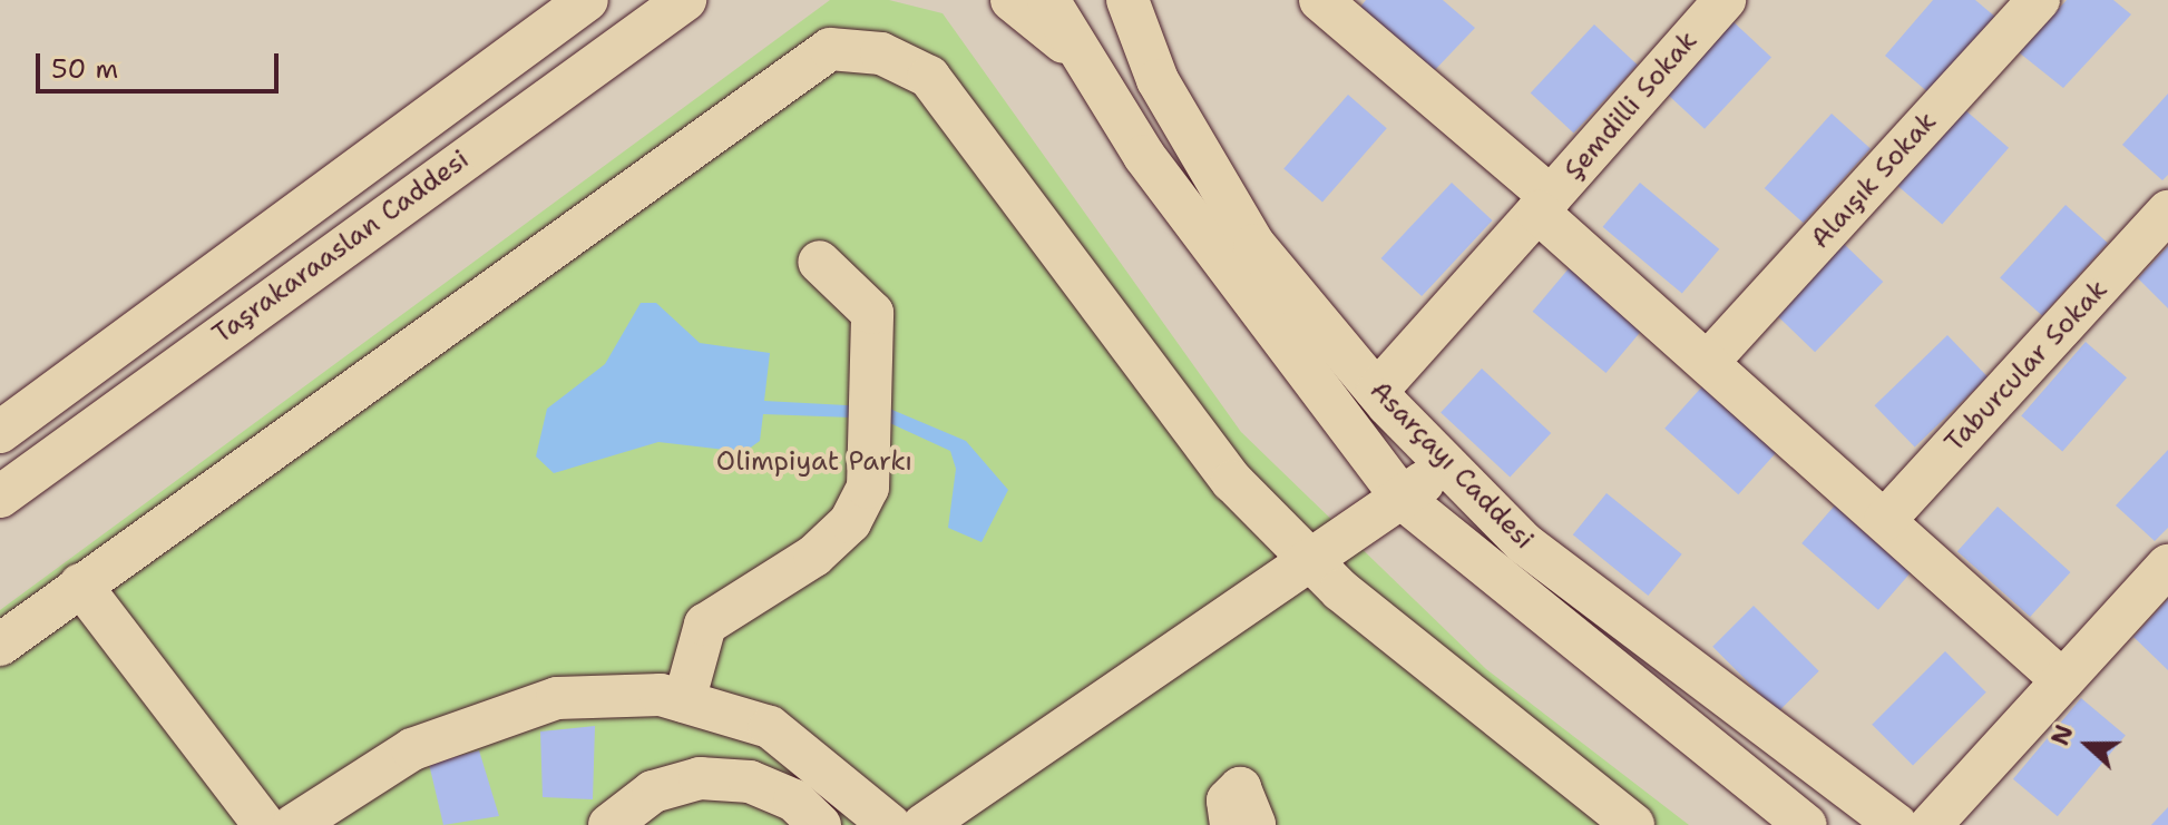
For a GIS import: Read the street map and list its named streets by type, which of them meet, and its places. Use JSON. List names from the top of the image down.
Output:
{
  "streets": {
    "street": [
      "Şemdilli Sokak",
      "Alaışık Sokak",
      "Taşrakaraaslan Caddesi",
      "Taburcular Sokak",
      "Asarçayı Caddesi"
    ]
  },
  "crossings": [
    ["Şemdilli Sokak", "Asarçayı Caddesi"]
  ],
  "parks": ["Olimpiyat Parkı"],
  "scale_bar": "50 m",
  "north": "left"
}
